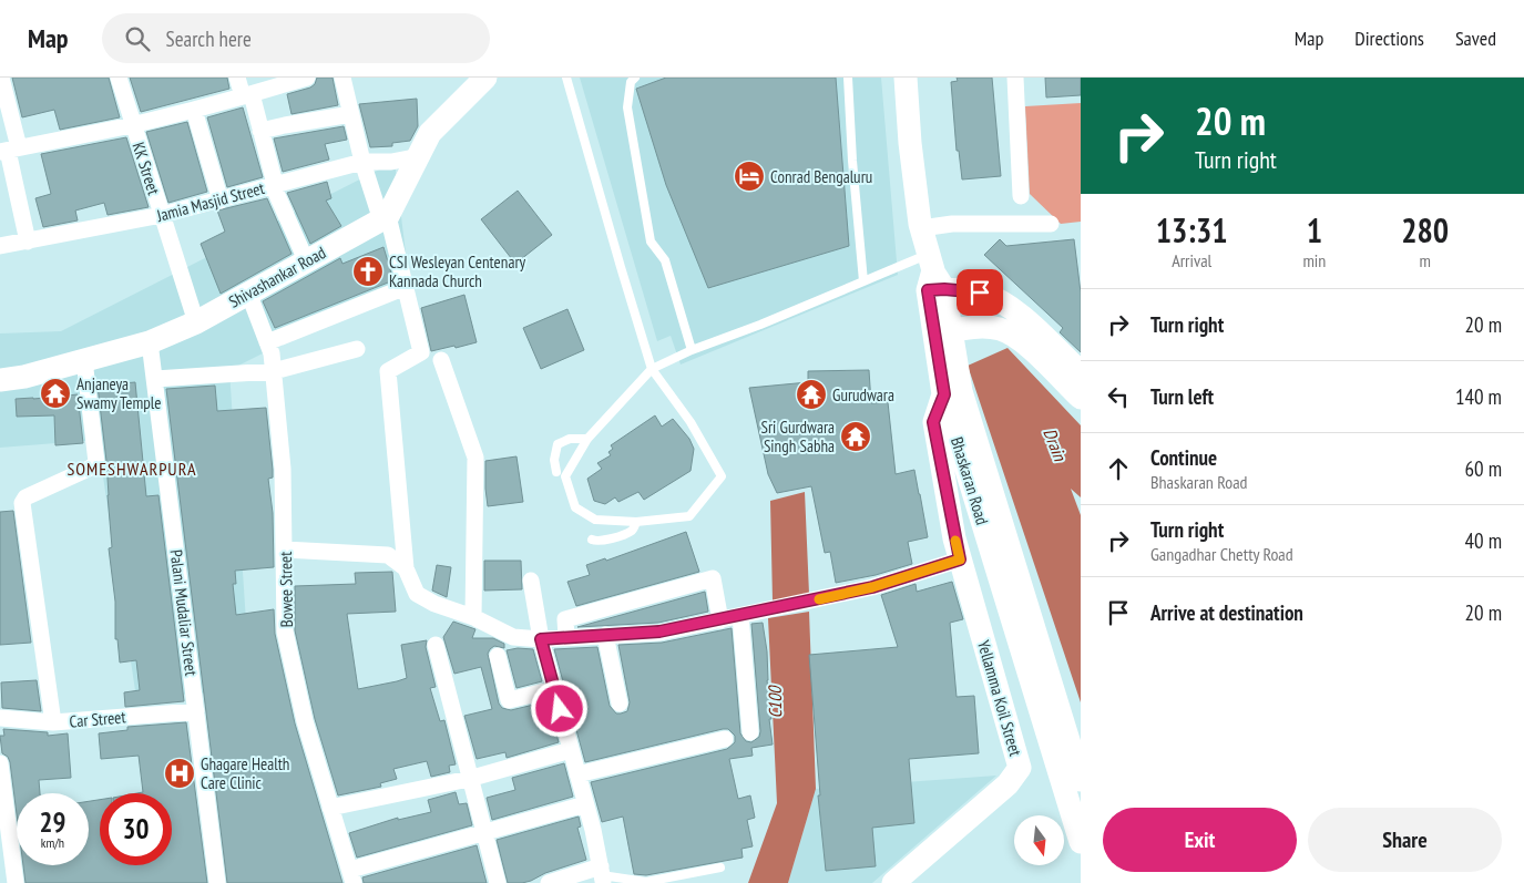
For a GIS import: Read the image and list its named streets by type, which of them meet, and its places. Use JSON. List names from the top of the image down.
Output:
{
  "streets": {
    "main road": ["Shivashankar Road", "Bhaskaran Road", "Yellamma Koil Street"],
    "street": [
      "KK Street",
      "Jamia Masjid Street",
      "Bowee Street",
      "Palani Mudaliar Street",
      "Car Street"
    ]
  },
  "crossings": [
    ["KK Street", "Jamia Masjid Street"],
    ["KK Street", "Shivashankar Road"],
    ["Shivashankar Road", "Bowee Street"],
    ["Shivashankar Road", "Palani Mudaliar Street"],
    ["Palani Mudaliar Street", "Car Street"]
  ],
  "districts": ["SOMESHWARPURA"],
  "water": ["Drain", "C100"],
  "places": {
    "hotel": ["Conrad Bengaluru"],
    "church": ["CSI Wesleyan Centenary Kannada Church"],
    "temple": ["Anjaneya Swamy Temple", "Gurudwara", "Sri Gurdwara Singh Sabha"],
    "hospital": ["Ghagare Health Care Clinic"]
  },
  "north": "bottom",
  "page": {
    "header": "Map",
    "search": "Search here",
    "nav": ["Map", "Directions", "Saved"],
    "turn": ["20 m", "Turn right"],
    "eta": [
      "13:31",
      "Arrival",
      "1",
      "min",
      "280",
      "m"
    ],
    "list": [
      {
        "name": "Turn right",
        "value": "20 m"
      },
      {
        "name": "Turn left",
        "value": "140 m"
      },
      {
        "name": "Continue",
        "note": "Bhaskaran Road",
        "value": "60 m"
      },
      {
        "name": "Turn right",
        "note": "Gangadhar Chetty Road",
        "value": "40 m"
      },
      {
        "name": "Arrive at destination",
        "value": "20 m"
      }
    ],
    "speed": "29 km/h",
    "limit": "30",
    "buttons": ["Exit", "Share"]
  }
}
